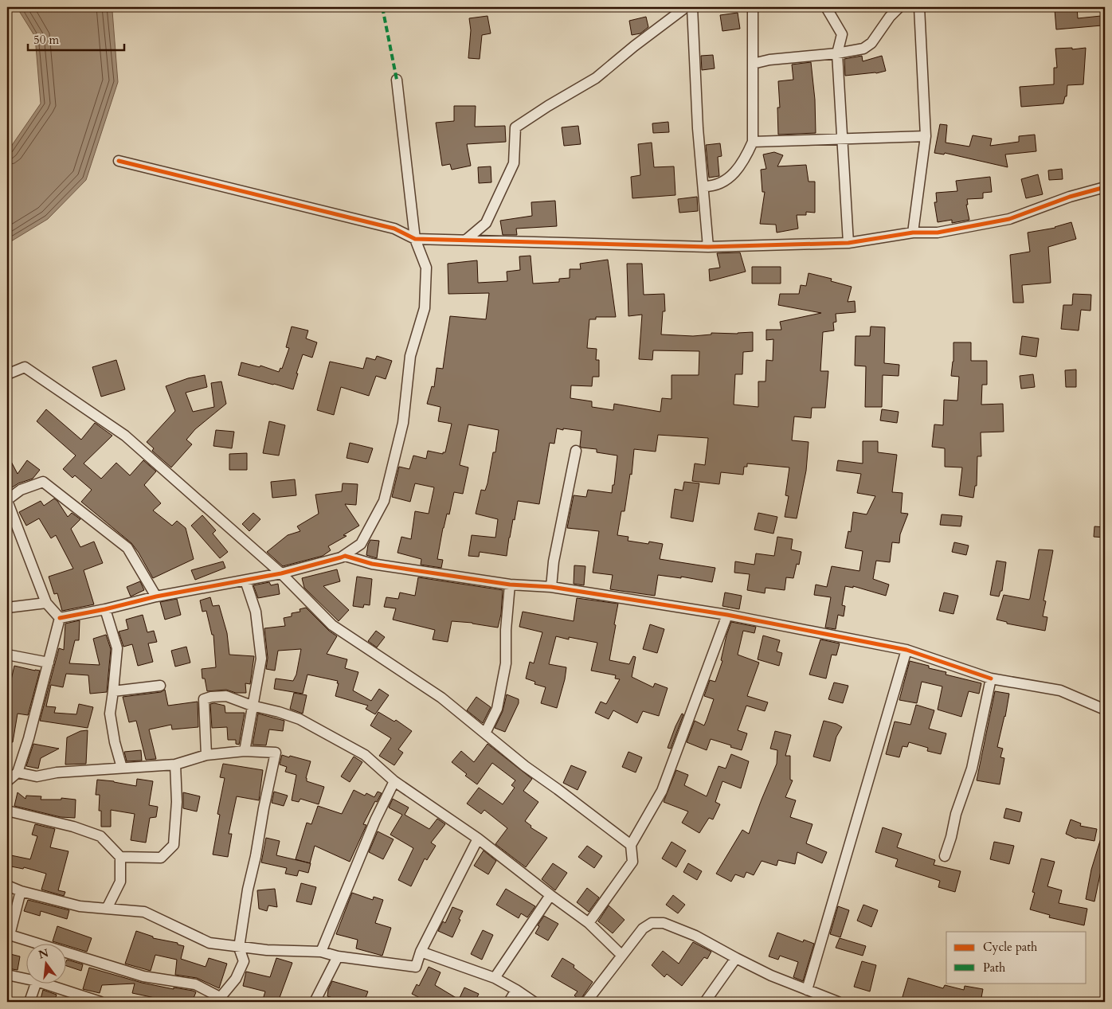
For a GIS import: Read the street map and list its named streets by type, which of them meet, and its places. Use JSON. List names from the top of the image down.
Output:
{
  "legend": ["Cycle path", "Path"],
  "scale_bar": "50 m",
  "north": "top"
}
